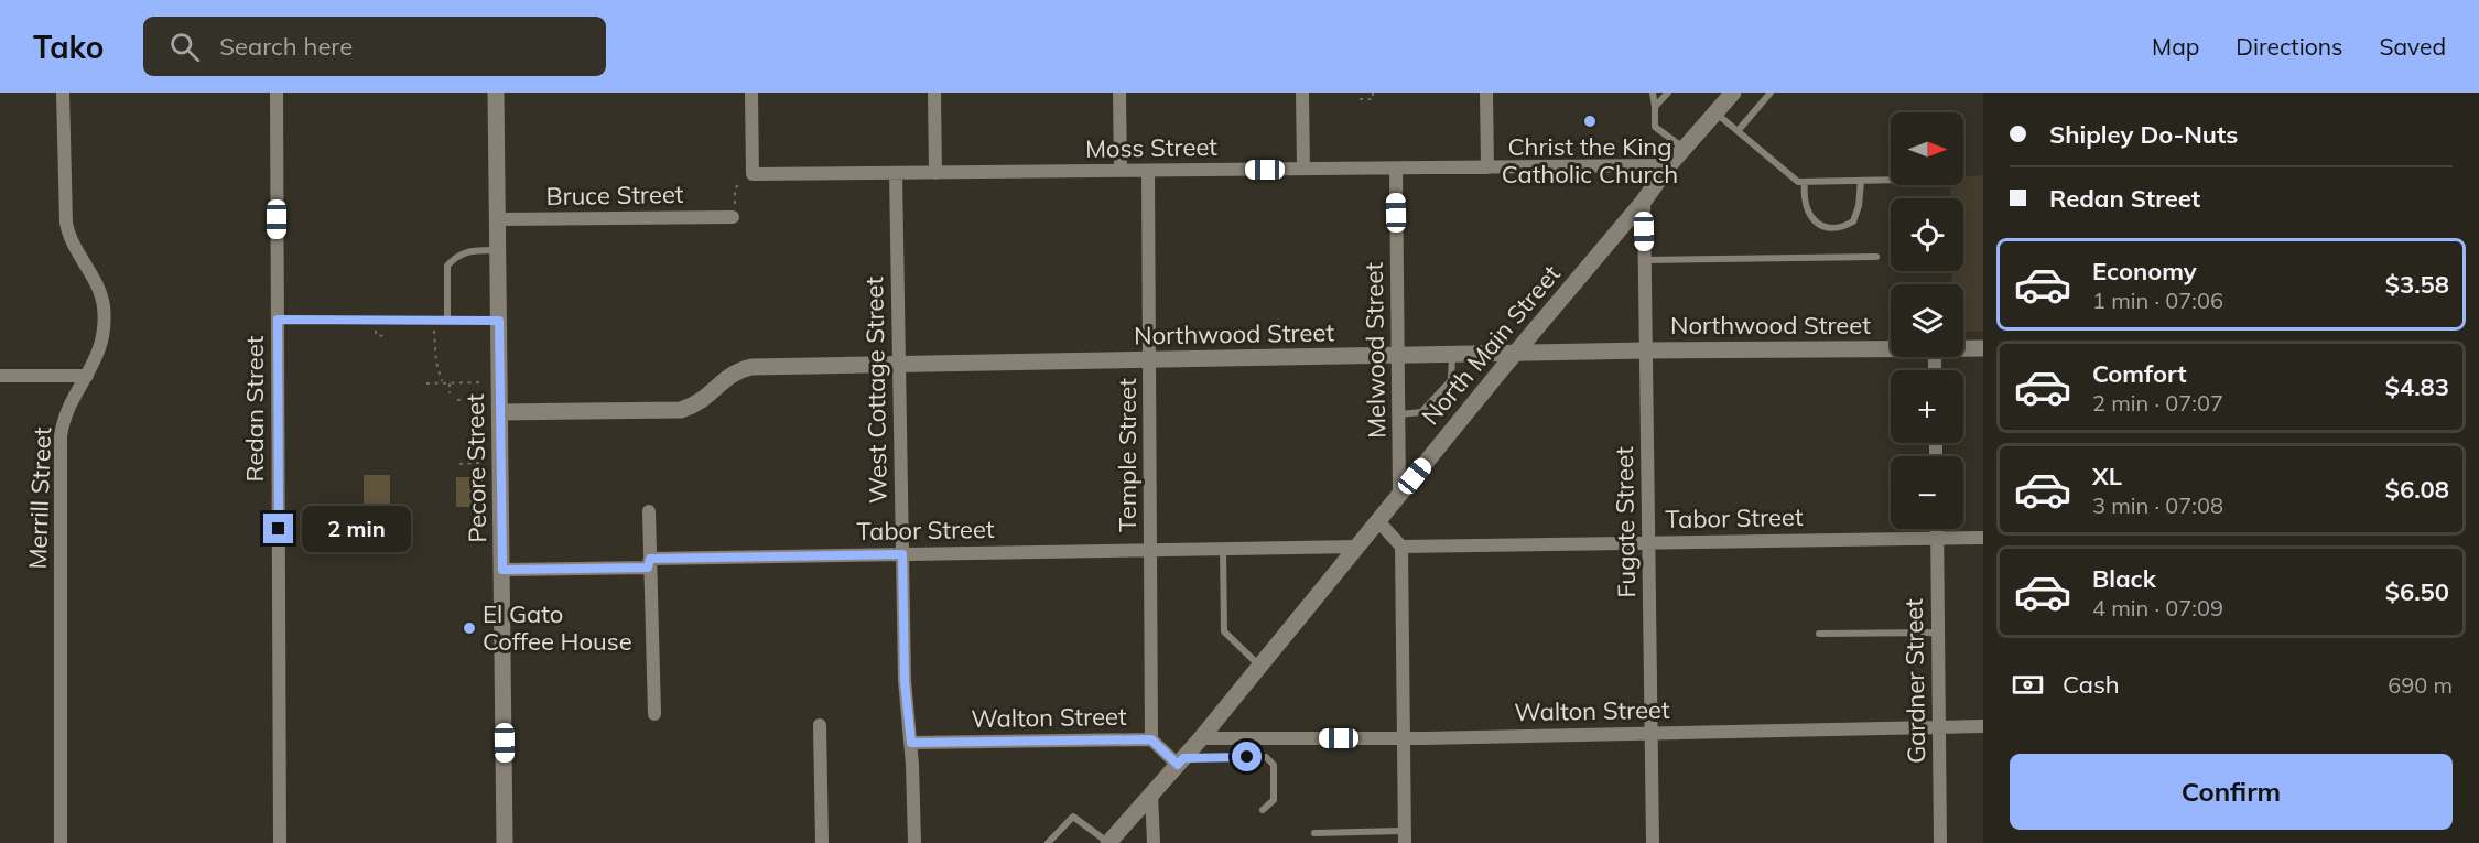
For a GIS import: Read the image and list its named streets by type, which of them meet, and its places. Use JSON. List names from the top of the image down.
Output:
{
  "streets": {
    "street": [
      "Moss Street",
      "Bruce Street",
      "Northwood Street",
      "North Main Street",
      "Melwood Street",
      "West Cottage Street",
      "Redan Street",
      "Temple Street",
      "Pecore Street",
      "Merrill Street",
      "Tabor Street",
      "Fugate Street",
      "Gardner Street",
      "Walton Street"
    ]
  },
  "crossings": [
    ["Moss Street", "North Main Street"],
    ["Moss Street", "Melwood Street"],
    ["Moss Street", "West Cottage Street"],
    ["Moss Street", "Temple Street"],
    ["Bruce Street", "Pecore Street"],
    ["Northwood Street", "North Main Street"],
    ["Northwood Street", "Melwood Street"],
    ["Northwood Street", "West Cottage Street"],
    ["Northwood Street", "Temple Street"],
    ["Northwood Street", "Pecore Street"],
    ["Northwood Street", "Fugate Street"],
    ["North Main Street", "Melwood Street"],
    ["North Main Street", "Tabor Street"],
    ["North Main Street", "Fugate Street"],
    ["North Main Street", "Walton Street"],
    ["West Cottage Street", "Tabor Street"],
    ["West Cottage Street", "Walton Street"],
    ["Temple Street", "Tabor Street"],
    ["Temple Street", "Walton Street"],
    ["Pecore Street", "Tabor Street"],
    ["Tabor Street", "Fugate Street"],
    ["Tabor Street", "Gardner Street"],
    ["Fugate Street", "Walton Street"],
    ["Gardner Street", "Walton Street"]
  ],
  "places": ["Christ the King Catholic Church", "El Gato Coffee House"],
  "north": "right",
  "page": {
    "header": "Tako",
    "search": "Search here",
    "nav": ["Map", "Directions", "Saved"],
    "banner": ["Shipley Do-Nuts", "Redan Street"],
    "map_buttons": ["+", "−"],
    "list": [
      {
        "name": "Economy",
        "note": "1 min · 07:06",
        "value": "$3.58"
      },
      {
        "name": "Comfort",
        "note": "2 min · 07:07",
        "value": "$4.83"
      },
      {
        "name": "XL",
        "note": "3 min · 07:08",
        "value": "$6.08"
      },
      {
        "name": "Black",
        "note": "4 min · 07:09",
        "value": "$6.50"
      }
    ],
    "bubble": "2 min",
    "pay": ["Cash", "690 m"],
    "buttons": "Confirm"
  }
}
